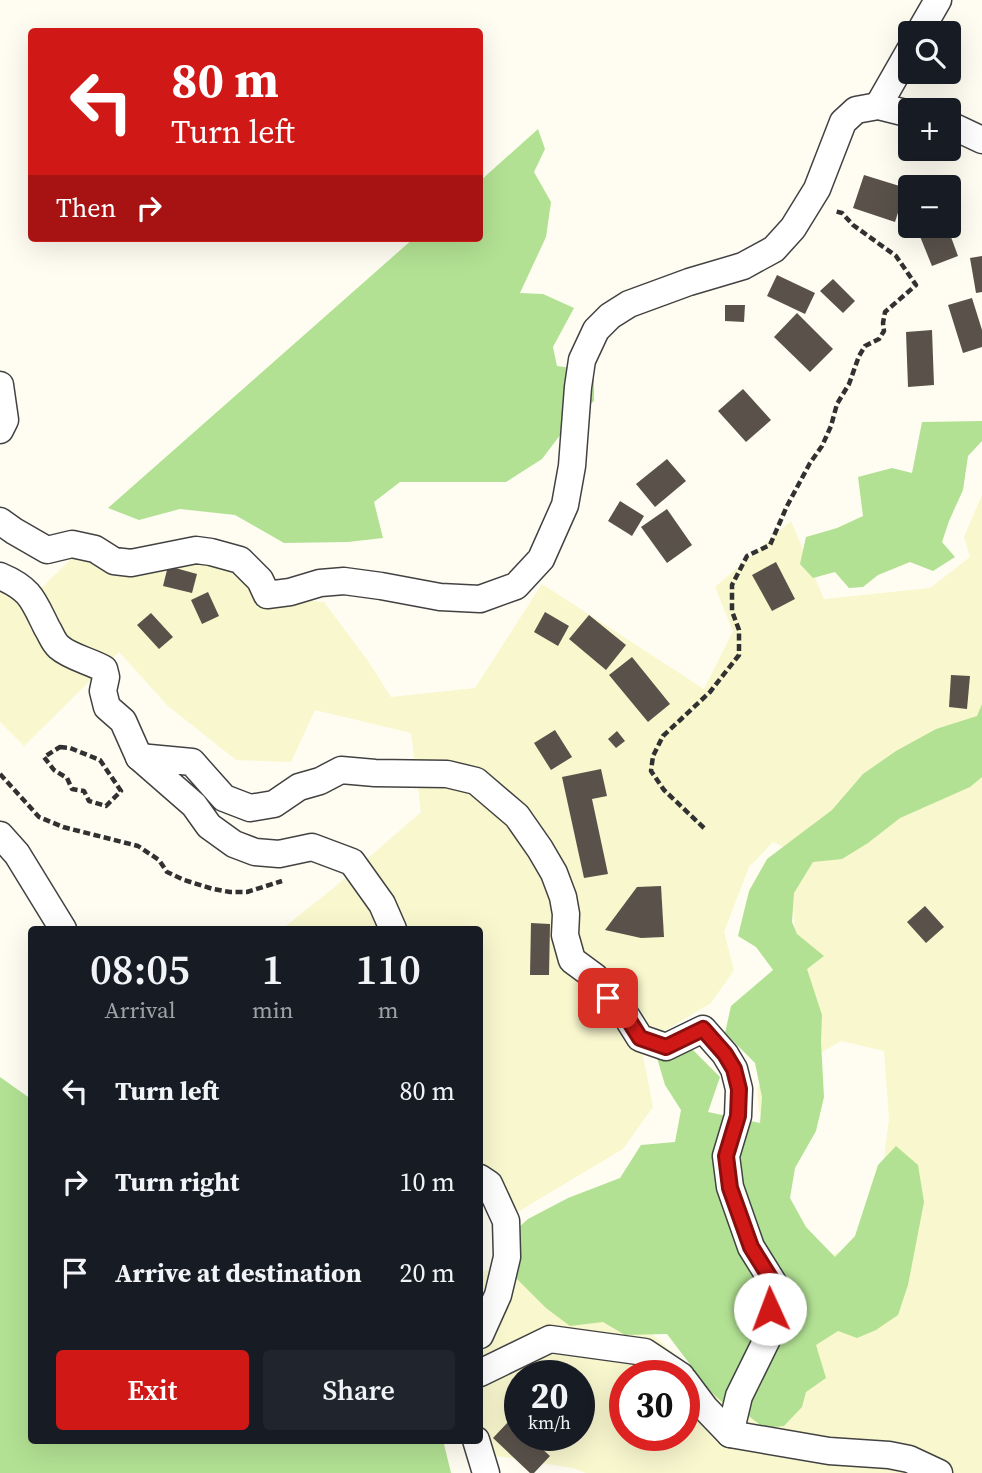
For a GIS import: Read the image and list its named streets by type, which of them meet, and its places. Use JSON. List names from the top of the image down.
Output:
{
  "page": {
    "map_buttons": ["+", "−"],
    "turn": ["80 m", "Turn left"],
    "then": "Then",
    "eta": [
      "08:05",
      "Arrival",
      "1",
      "min",
      "110",
      "m"
    ],
    "list": [
      {
        "name": "Turn left",
        "value": "80 m"
      },
      {
        "name": "Turn right",
        "value": "10 m"
      },
      {
        "name": "Arrive at destination",
        "value": "20 m"
      }
    ],
    "buttons": ["Exit", "Share"],
    "speed": "20 km/h",
    "limit": "30"
  }
}
